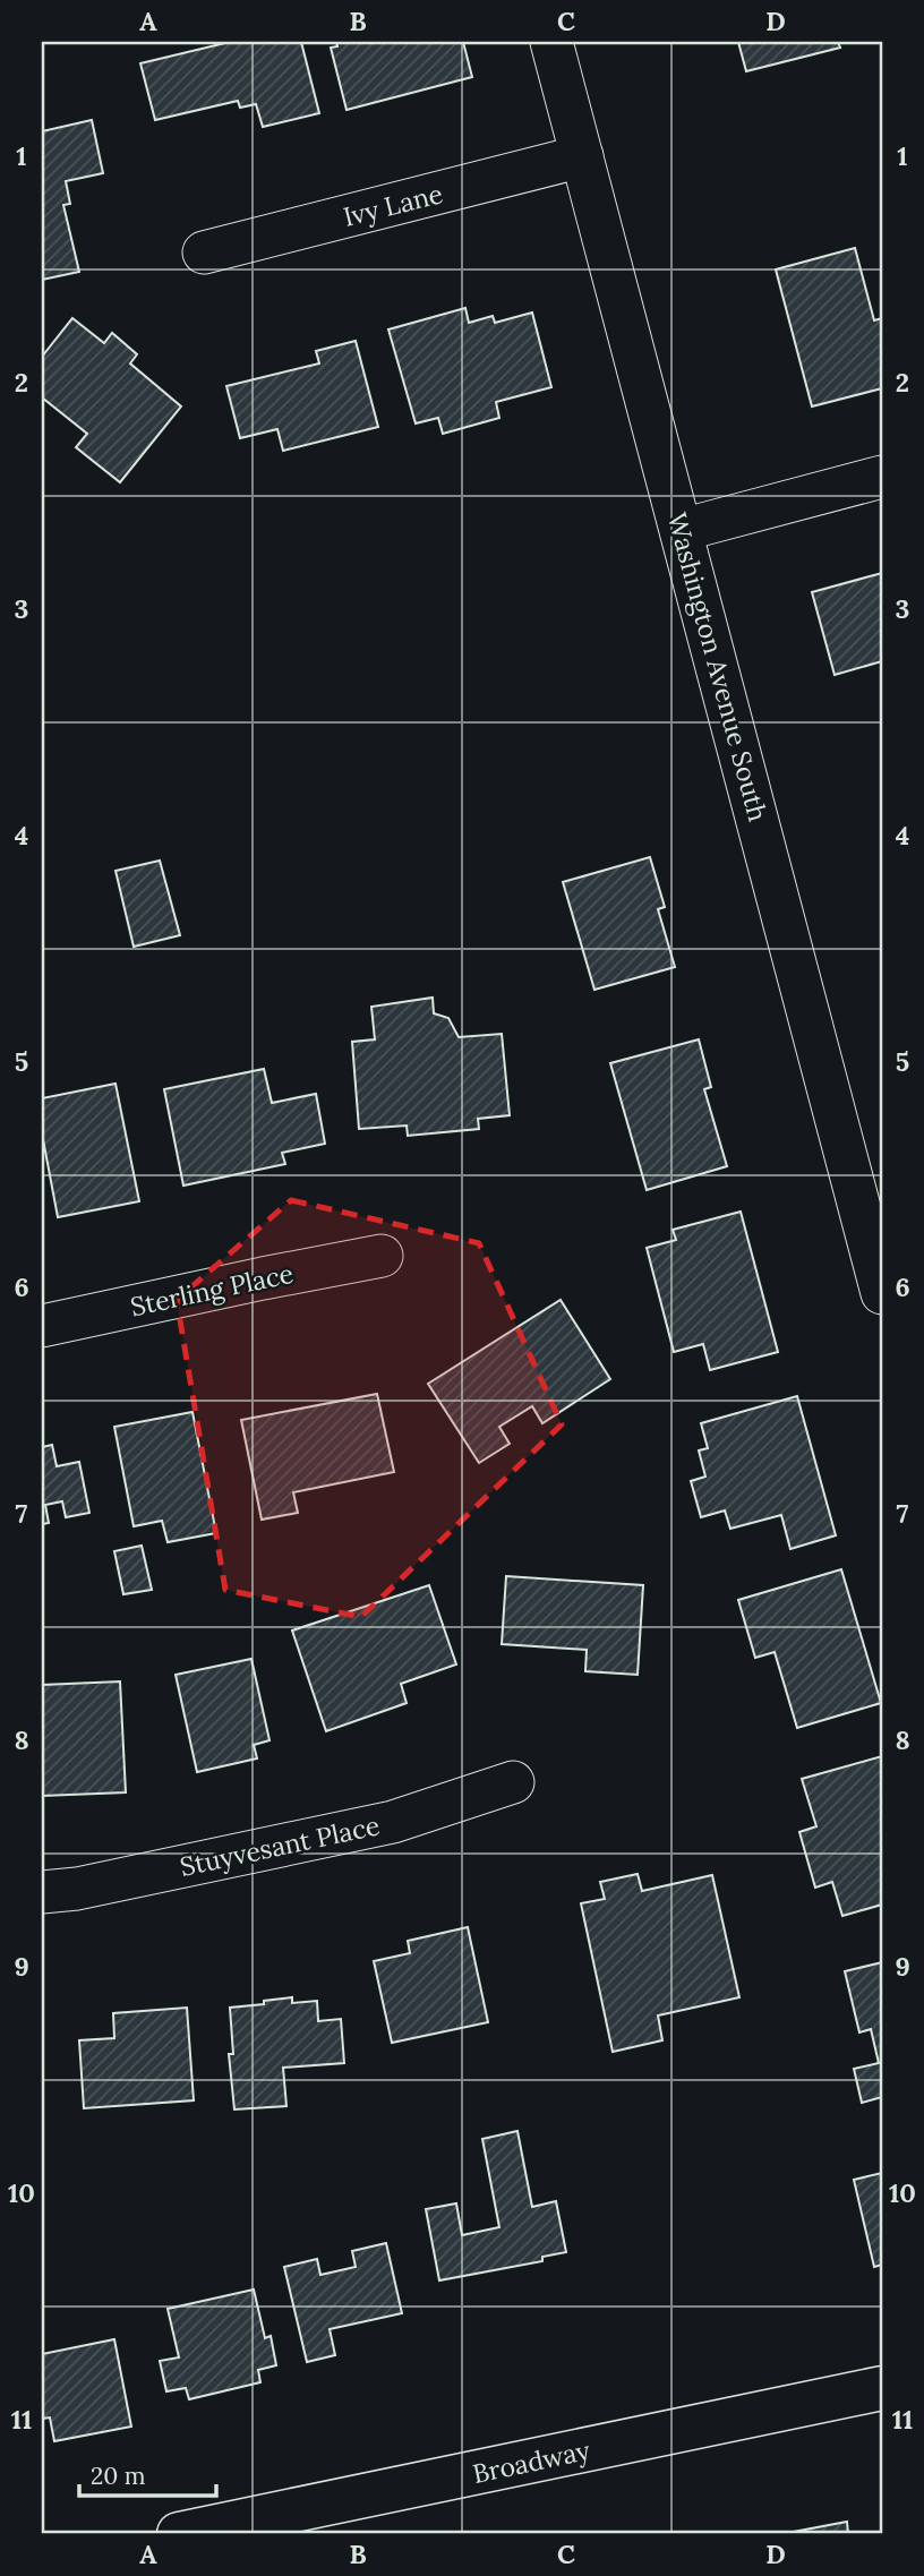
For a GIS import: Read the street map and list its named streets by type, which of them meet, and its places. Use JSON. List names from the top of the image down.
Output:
{
  "streets": {
    "main road": ["Broadway"],
    "street": [
      "Ivy Lane",
      "Washington Avenue South",
      "Sterling Place",
      "Stuyvesant Place"
    ]
  },
  "crossings": [
    ["Ivy Lane", "Washington Avenue South"]
  ],
  "scale_bar": "20 m",
  "grid": {
    "columns": [
      "A",
      "B",
      "C",
      "D"
    ],
    "rows": [
      "1",
      "2",
      "3",
      "4",
      "5",
      "6",
      "7",
      "8",
      "9",
      "10",
      "11"
    ]
  }
}
